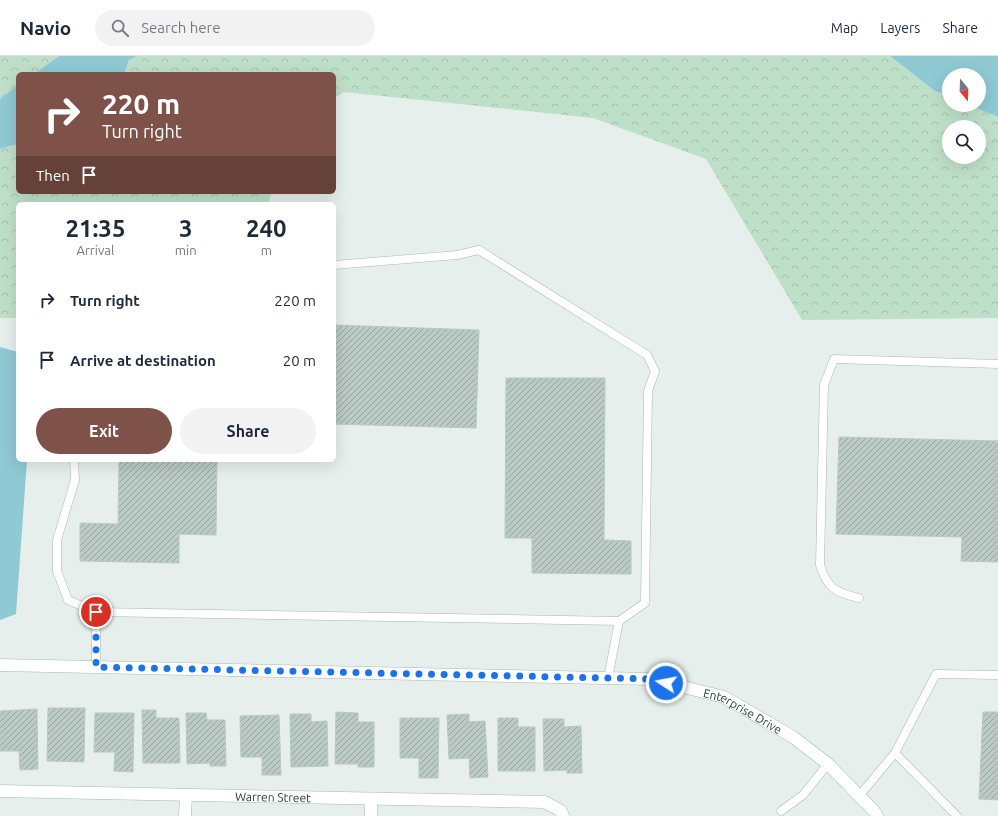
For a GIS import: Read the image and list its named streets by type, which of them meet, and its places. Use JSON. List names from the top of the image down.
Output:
{
  "streets": {
    "street": ["Enterprise Drive", "Warren Street"]
  },
  "north": "bottom",
  "page": {
    "header": "Navio",
    "search": "Search here",
    "nav": ["Map", "Layers", "Share"],
    "turn": ["220 m", "Turn right"],
    "then": "Then",
    "eta": [
      "21:35",
      "Arrival",
      "3",
      "min",
      "240",
      "m"
    ],
    "list": [
      {
        "name": "Turn right",
        "value": "220 m"
      },
      {
        "name": "Arrive at destination",
        "value": "20 m"
      }
    ],
    "buttons": ["Exit", "Share"]
  }
}
